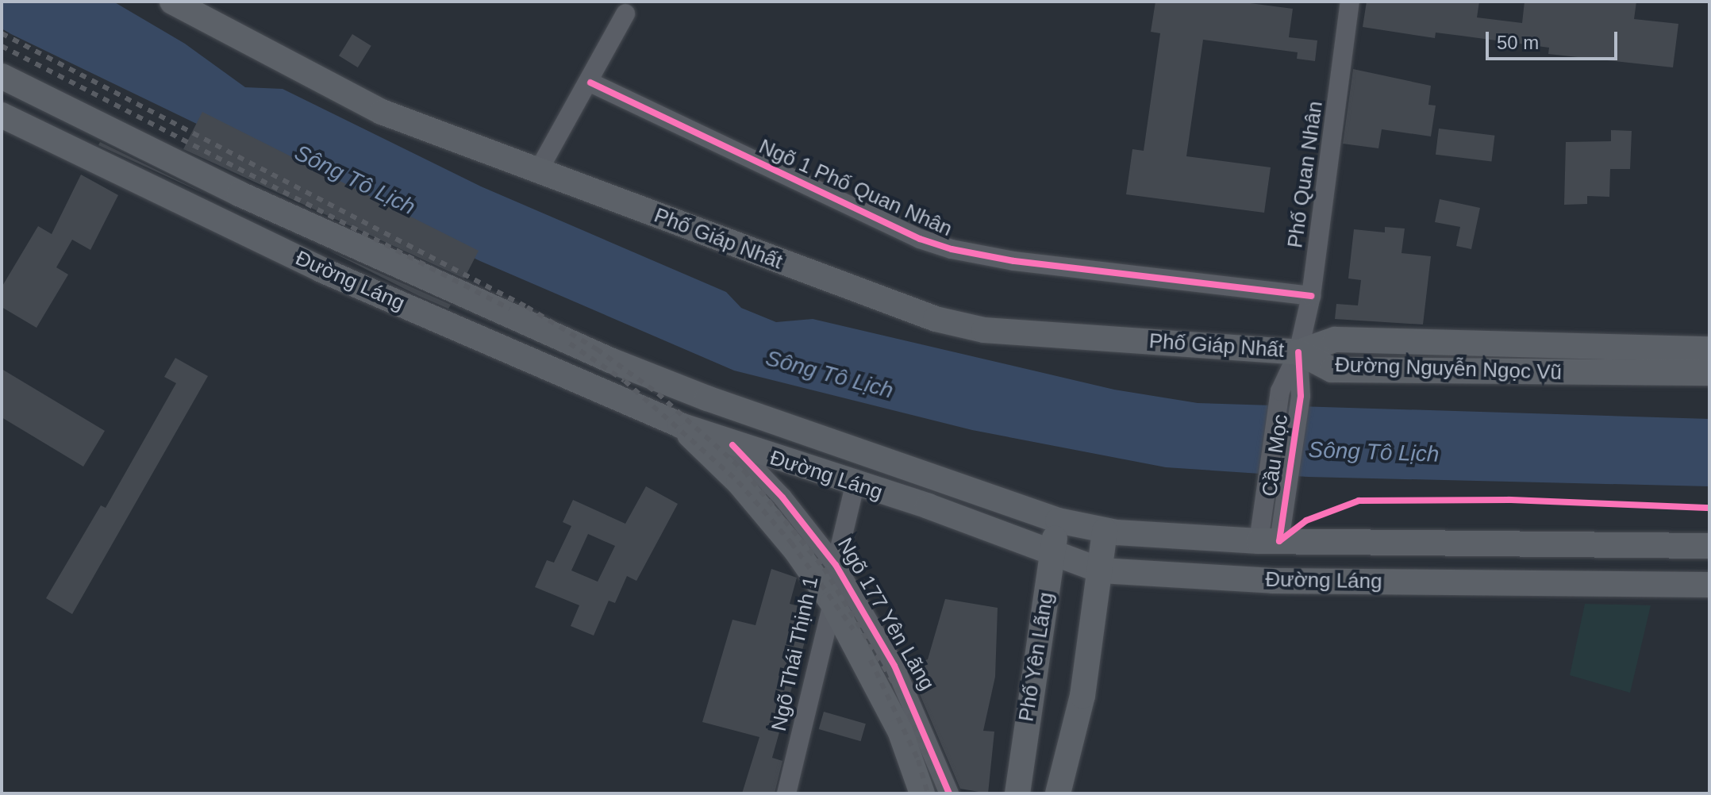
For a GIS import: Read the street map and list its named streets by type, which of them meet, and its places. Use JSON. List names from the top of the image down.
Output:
{
  "streets": {
    "main road": [
      "Phố Giáp Nhất",
      "Đường Láng",
      "Đường Nguyễn Ngọc Vũ",
      "Phố Yên Lãng"
    ],
    "street": [
      "Phố Quan Nhân",
      "Ngõ 1 Phố Quan Nhân",
      "Cầu Mọc",
      "Ngõ 177 Yên Lãng",
      "Ngõ Thái Thịnh 1"
    ]
  },
  "crossings": [
    ["Phố Quan Nhân", "Ngõ 1 Phố Quan Nhân"],
    ["Phố Quan Nhân", "Phố Giáp Nhất"],
    ["Phố Quan Nhân", "Đường Nguyễn Ngọc Vũ"],
    ["Phố Quan Nhân", "Cầu Mọc"],
    ["Phố Giáp Nhất", "Đường Nguyễn Ngọc Vũ"],
    ["Đường Láng", "Cầu Mọc"],
    ["Đường Láng", "Ngõ 177 Yên Lãng"],
    ["Đường Láng", "Ngõ Thái Thịnh 1"],
    ["Đường Láng", "Phố Yên Lãng"],
    ["Ngõ 177 Yên Lãng", "Ngõ Thái Thịnh 1"]
  ],
  "water": ["Sông Tô Lịch"],
  "scale_bar": "50 m"
}
